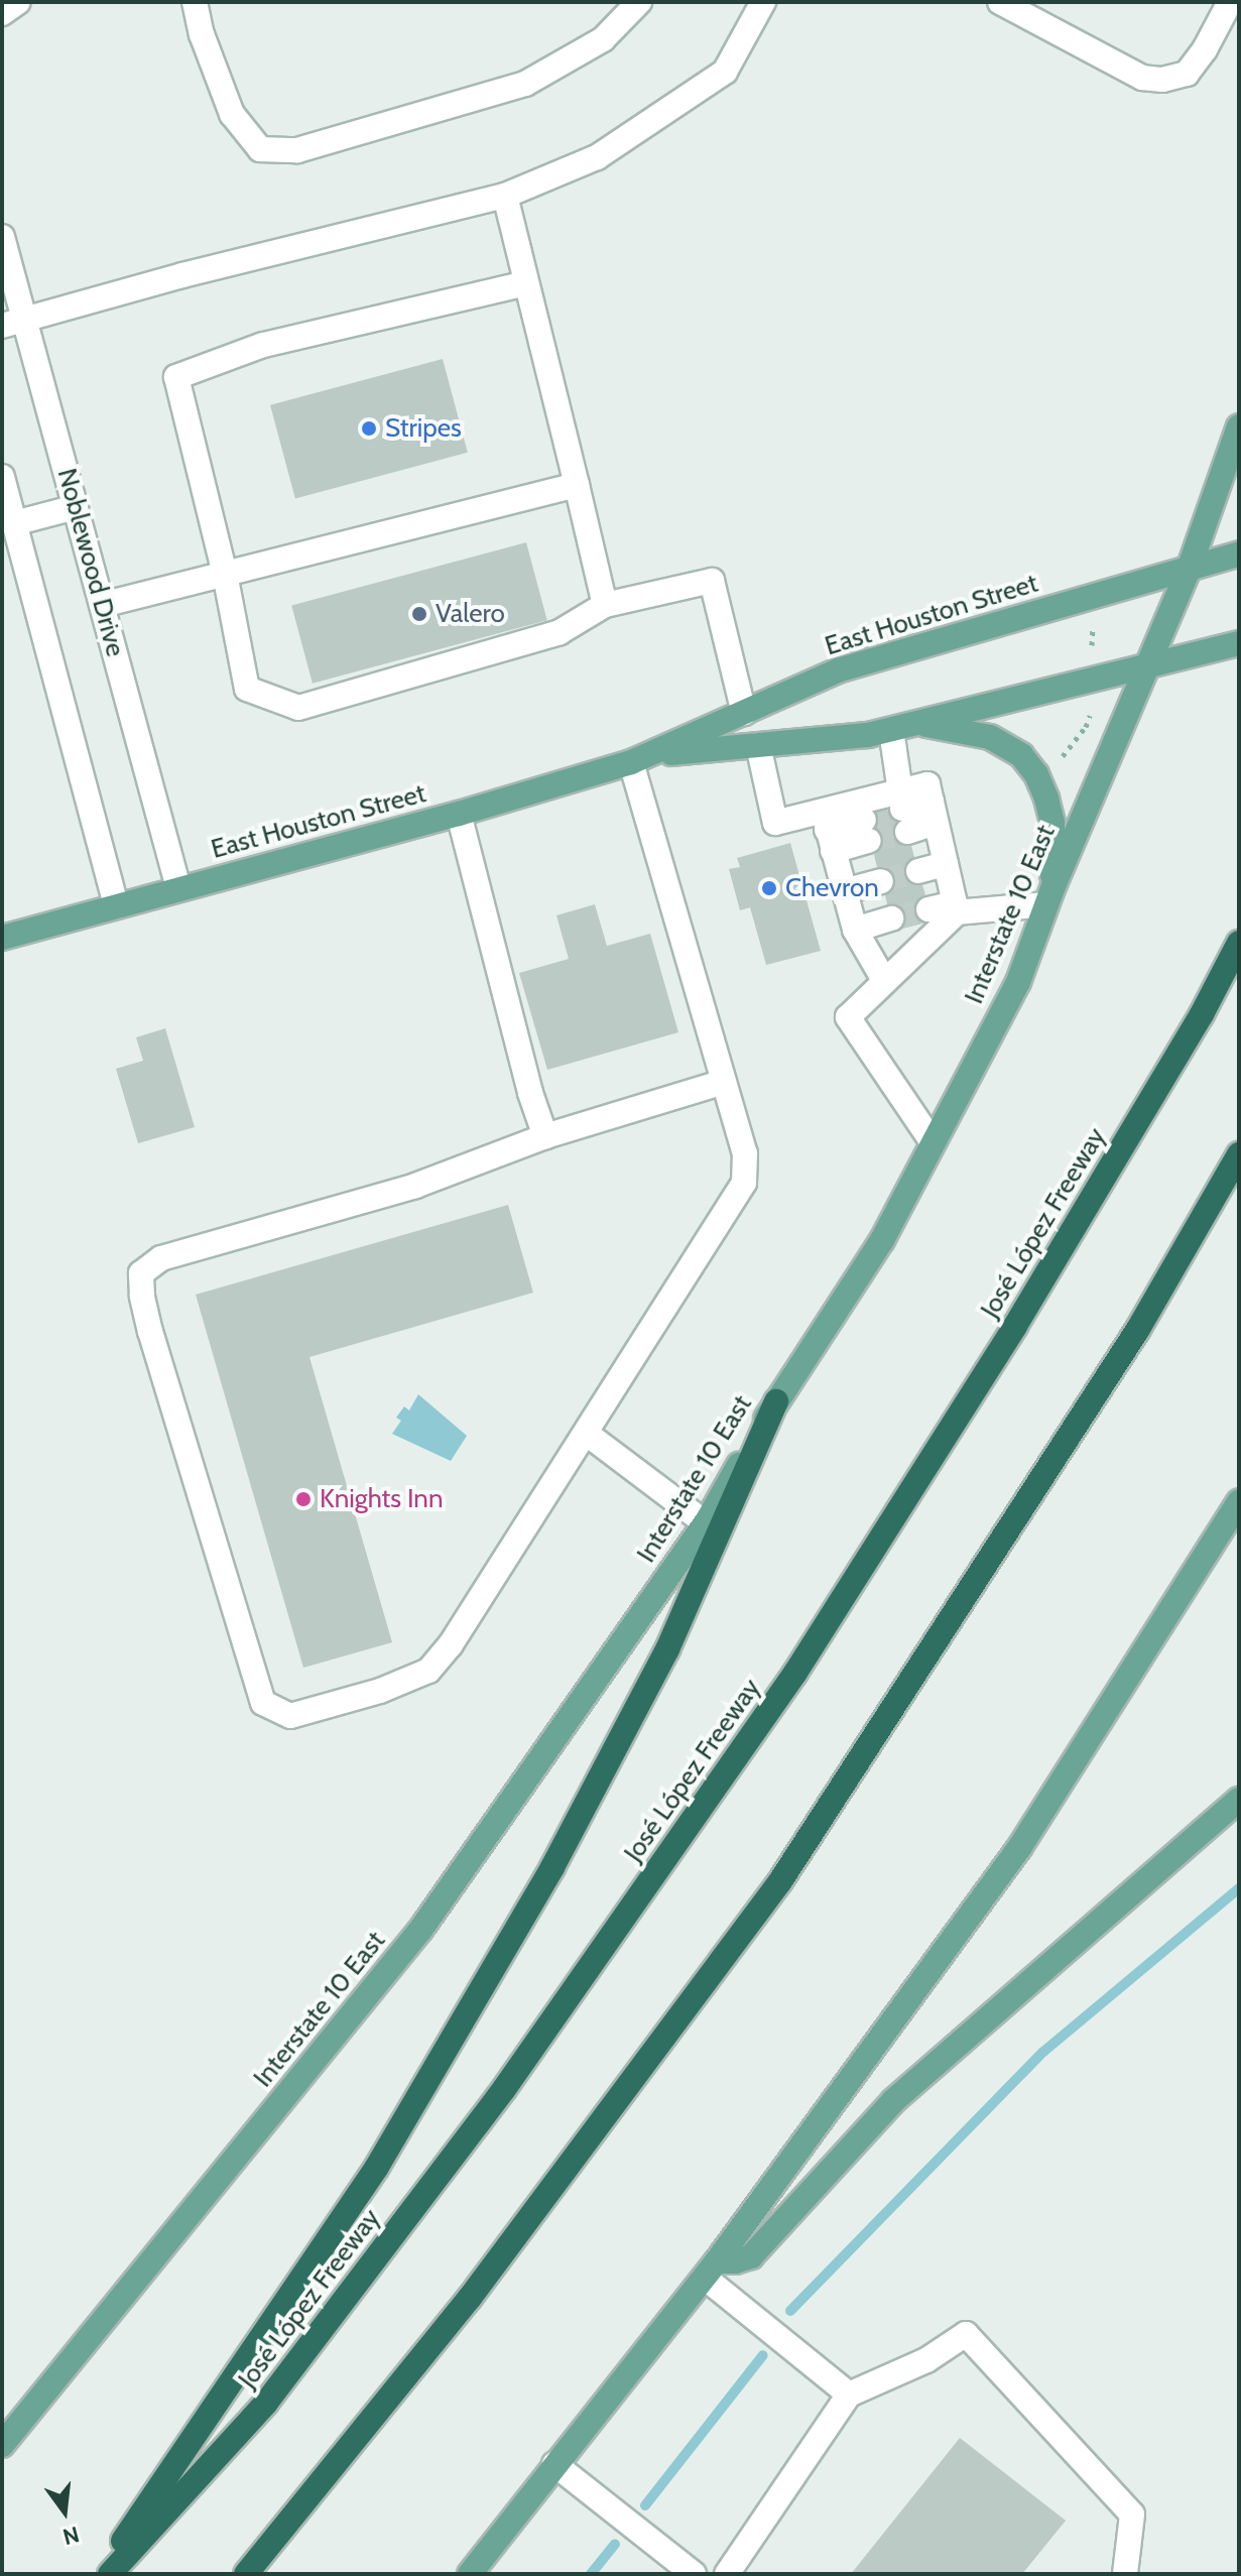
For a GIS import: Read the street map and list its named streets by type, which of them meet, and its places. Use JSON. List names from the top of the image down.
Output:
{
  "streets": {
    "highway": ["José López Freeway"],
    "main road": ["East Houston Street", "Interstate 10 East"],
    "street": ["Noblewood Drive"]
  },
  "crossings": [
    ["Noblewood Drive", "East Houston Street"],
    ["East Houston Street", "Interstate 10 East"]
  ],
  "places": [
    "Stripes",
    "Valero",
    "Chevron",
    "Knights Inn"
  ],
  "north": "bottom"
}
